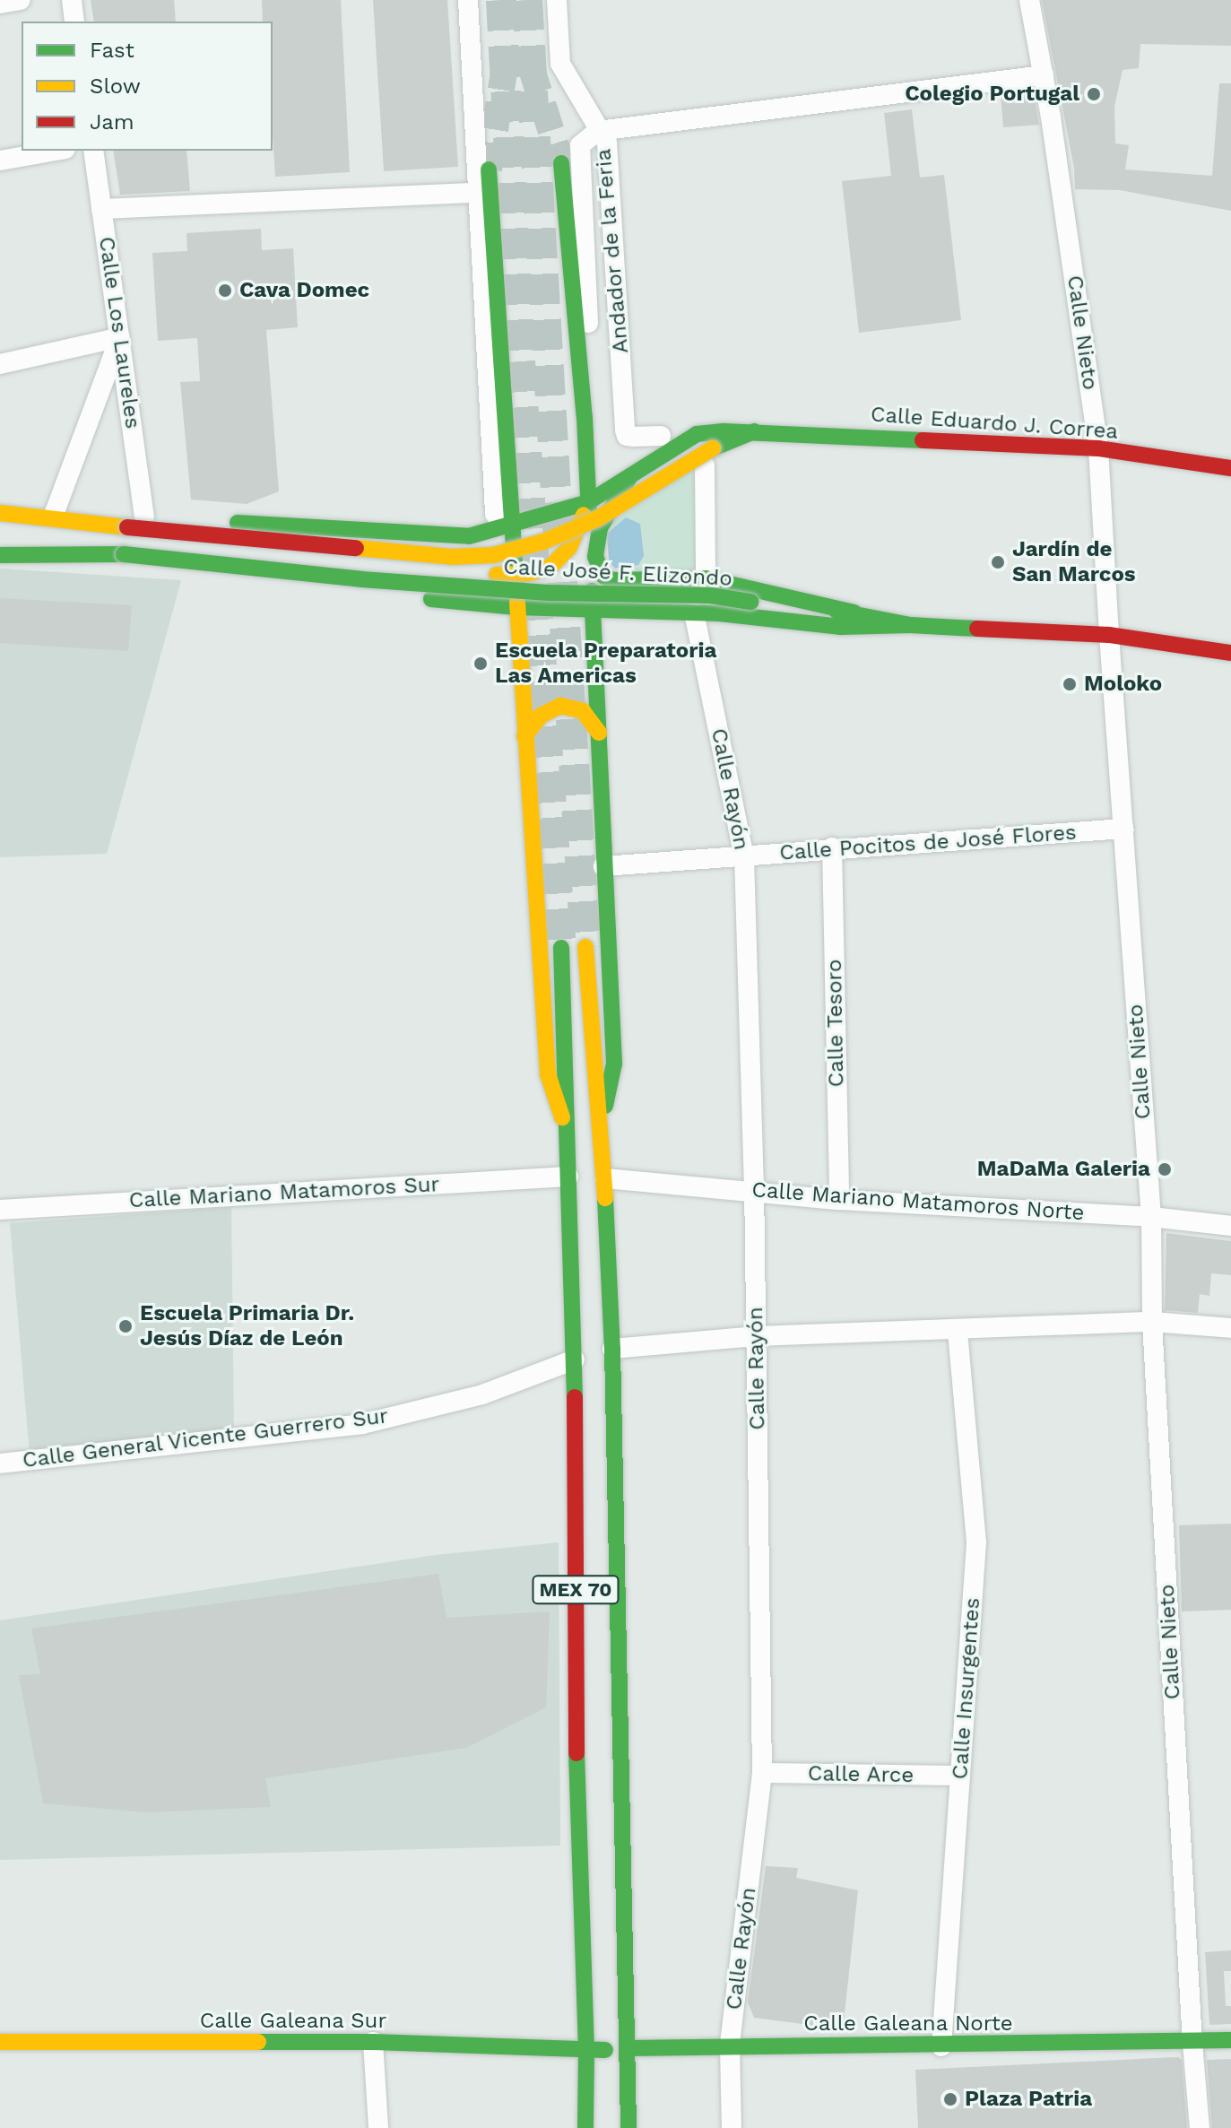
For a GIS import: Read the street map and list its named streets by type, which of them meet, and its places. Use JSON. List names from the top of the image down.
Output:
{
  "streets": {
    "main road": [
      "Calle Eduardo J. Correa",
      "Calle José F. Elizondo",
      "MEX 70",
      "Calle Galeana Sur",
      "Calle Galeana Norte"
    ],
    "street": [
      "Andador de la Feria",
      "Calle Los Laureles",
      "Calle Nieto",
      "Calle Rayón",
      "Calle Pocitos de José Flores",
      "Calle Tesoro",
      "Calle Mariano Matamoros Sur",
      "Calle Mariano Matamoros Norte",
      "Calle General Vicente Guerrero Sur",
      "Calle Insurgentes",
      "Calle Arce"
    ]
  },
  "crossings": [
    ["Calle Los Laureles", "Calle Eduardo J. Correa"],
    ["Calle Los Laureles", "Calle José F. Elizondo"],
    ["Calle Nieto", "Calle Eduardo J. Correa"],
    ["Calle Nieto", "Calle José F. Elizondo"],
    ["Calle Nieto", "Calle Pocitos de José Flores"],
    ["Calle Nieto", "Calle Mariano Matamoros Norte"],
    ["Calle Nieto", "Calle Galeana Norte"],
    ["Calle Eduardo J. Correa", "Calle José F. Elizondo"],
    ["Calle Eduardo J. Correa", "MEX 70"],
    ["Calle Rayón", "Calle Pocitos de José Flores"],
    ["Calle Rayón", "Calle Mariano Matamoros Norte"],
    ["Calle Rayón", "Calle Arce"],
    ["Calle Rayón", "Calle Galeana Norte"],
    ["Calle Pocitos de José Flores", "Calle Tesoro"],
    ["Calle Pocitos de José Flores", "MEX 70"],
    ["Calle Tesoro", "Calle Mariano Matamoros Norte"],
    ["Calle Mariano Matamoros Sur", "MEX 70"],
    ["Calle Mariano Matamoros Norte", "MEX 70"],
    ["Calle General Vicente Guerrero Sur", "MEX 70"],
    ["MEX 70", "Calle Galeana Sur"],
    ["MEX 70", "Calle Galeana Norte"],
    ["Calle Insurgentes", "Calle Arce"],
    ["Calle Insurgentes", "Calle Galeana Norte"],
    ["Calle Galeana Sur", "Calle Galeana Norte"]
  ],
  "places": [
    "Colegio Portugal",
    "Cava Domec",
    "Jardín de San Marcos",
    "Escuela Preparatoria Las Americas",
    "Moloko",
    "MaDaMa Galeria",
    "Escuela Primaria Dr. Jesús Díaz de León",
    "Plaza Patria"
  ],
  "legend": ["Fast", "Slow", "Jam"]
}
